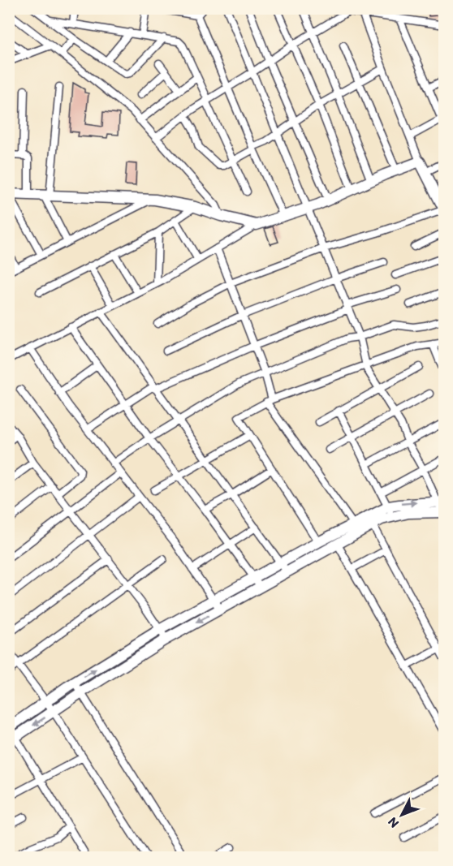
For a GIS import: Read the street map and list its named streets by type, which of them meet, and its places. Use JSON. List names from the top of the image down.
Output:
{
  "north": "bottom left"
}
